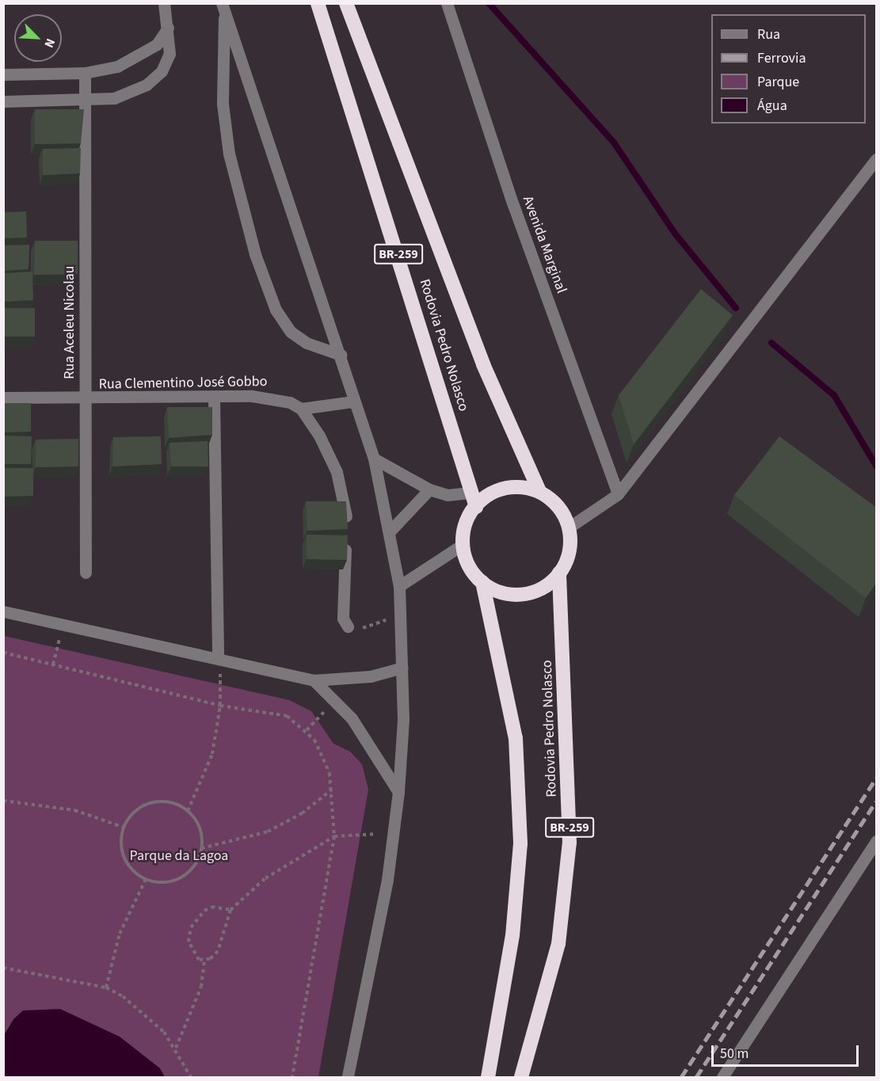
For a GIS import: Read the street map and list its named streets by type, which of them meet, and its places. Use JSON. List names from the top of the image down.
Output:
{
  "streets": {
    "highway": ["BR-259", "Rodovia Pedro Nolasco"],
    "street": ["Avenida Marginal", "Rua Aceleu Nicolau", "Rua Clementino José Gobbo"]
  },
  "crossings": [
    ["Rua Aceleu Nicolau", "Rua Clementino José Gobbo"]
  ],
  "parks": ["Parque da Lagoa"],
  "legend": [
    "Rua",
    "Ferrovia",
    "Parque",
    "Água"
  ],
  "scale_bar": "50 m",
  "north": "bottom right"
}
